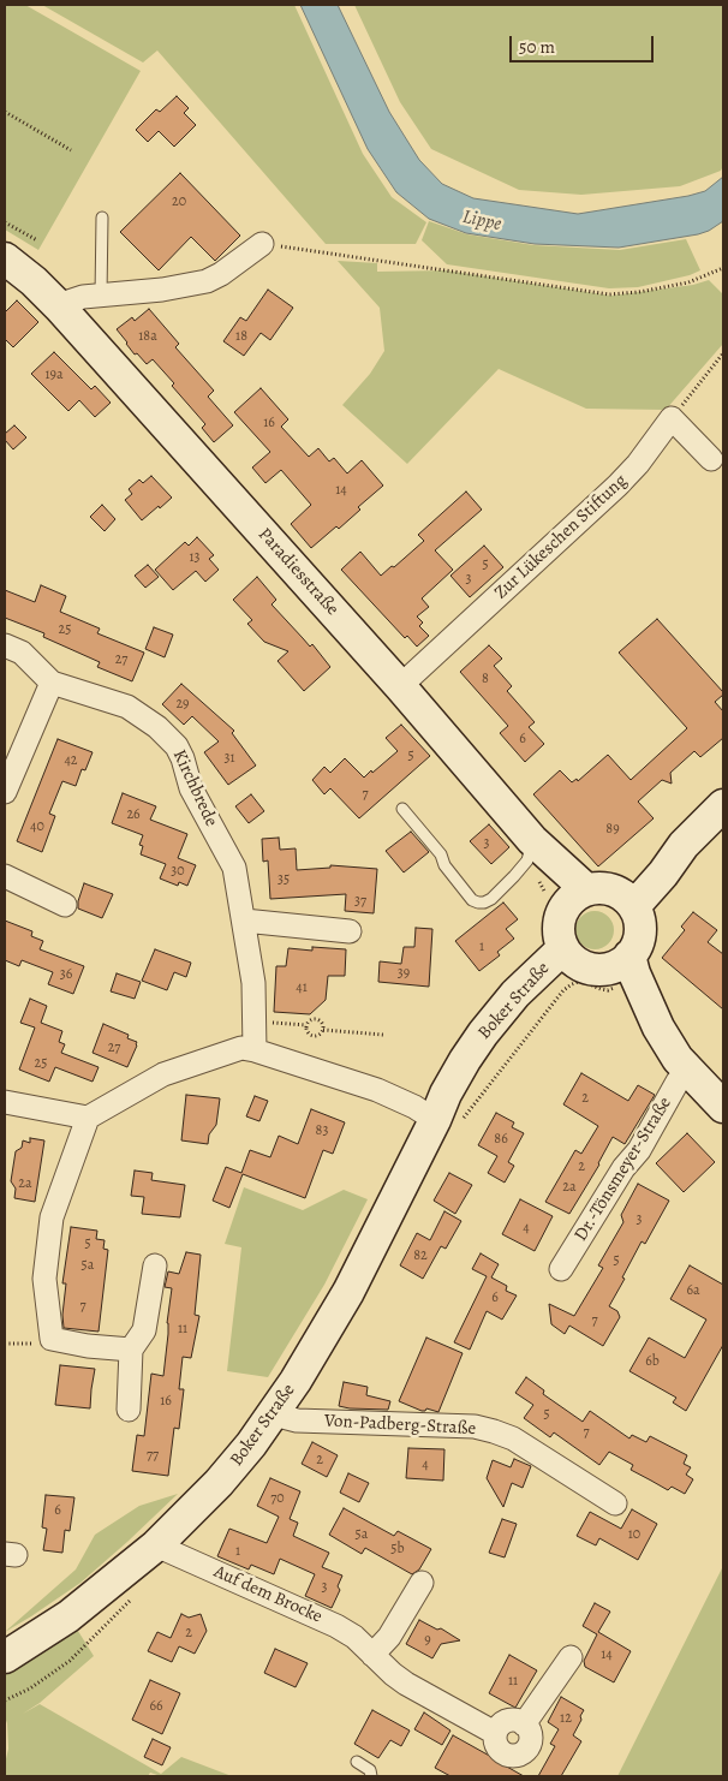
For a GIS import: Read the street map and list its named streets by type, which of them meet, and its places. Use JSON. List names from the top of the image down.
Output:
{
  "streets": {
    "main road": ["Paradiesstraße", "Boker Straße"],
    "street": [
      "Zur Lükeschen Stiftung",
      "Kirchbrede",
      "Dr.-Tönsmeyer-Straße",
      "Von-Padberg-Straße",
      "Auf dem Brocke"
    ]
  },
  "crossings": [
    ["Zur Lükeschen Stiftung", "Paradiesstraße"],
    ["Paradiesstraße", "Boker Straße"],
    ["Boker Straße", "Von-Padberg-Straße"],
    ["Boker Straße", "Auf dem Brocke"]
  ],
  "water": ["Lippe"],
  "house_numbers": [
    "20",
    "18a",
    "18",
    "19a",
    "16",
    "14",
    "13",
    "5",
    "3",
    "25",
    "27",
    "8",
    "29",
    "6",
    "5",
    "31",
    "42",
    "7",
    "26",
    "40",
    "89",
    "3",
    "30",
    "35",
    "37",
    "1",
    "39",
    "36",
    "41",
    "27",
    "25",
    "2",
    "83",
    "86",
    "2",
    "2a",
    "2a",
    "3",
    "4",
    "5",
    "82",
    "5",
    "5a",
    "6a",
    "6",
    "7",
    "7",
    "11",
    "6b",
    "16",
    "5",
    "7",
    "77",
    "2",
    "4",
    "70",
    "6",
    "5a",
    "10",
    "5b",
    "1",
    "3",
    "2",
    "9",
    "14",
    "11",
    "66",
    "12"
  ],
  "scale_bar": "50 m"
}
